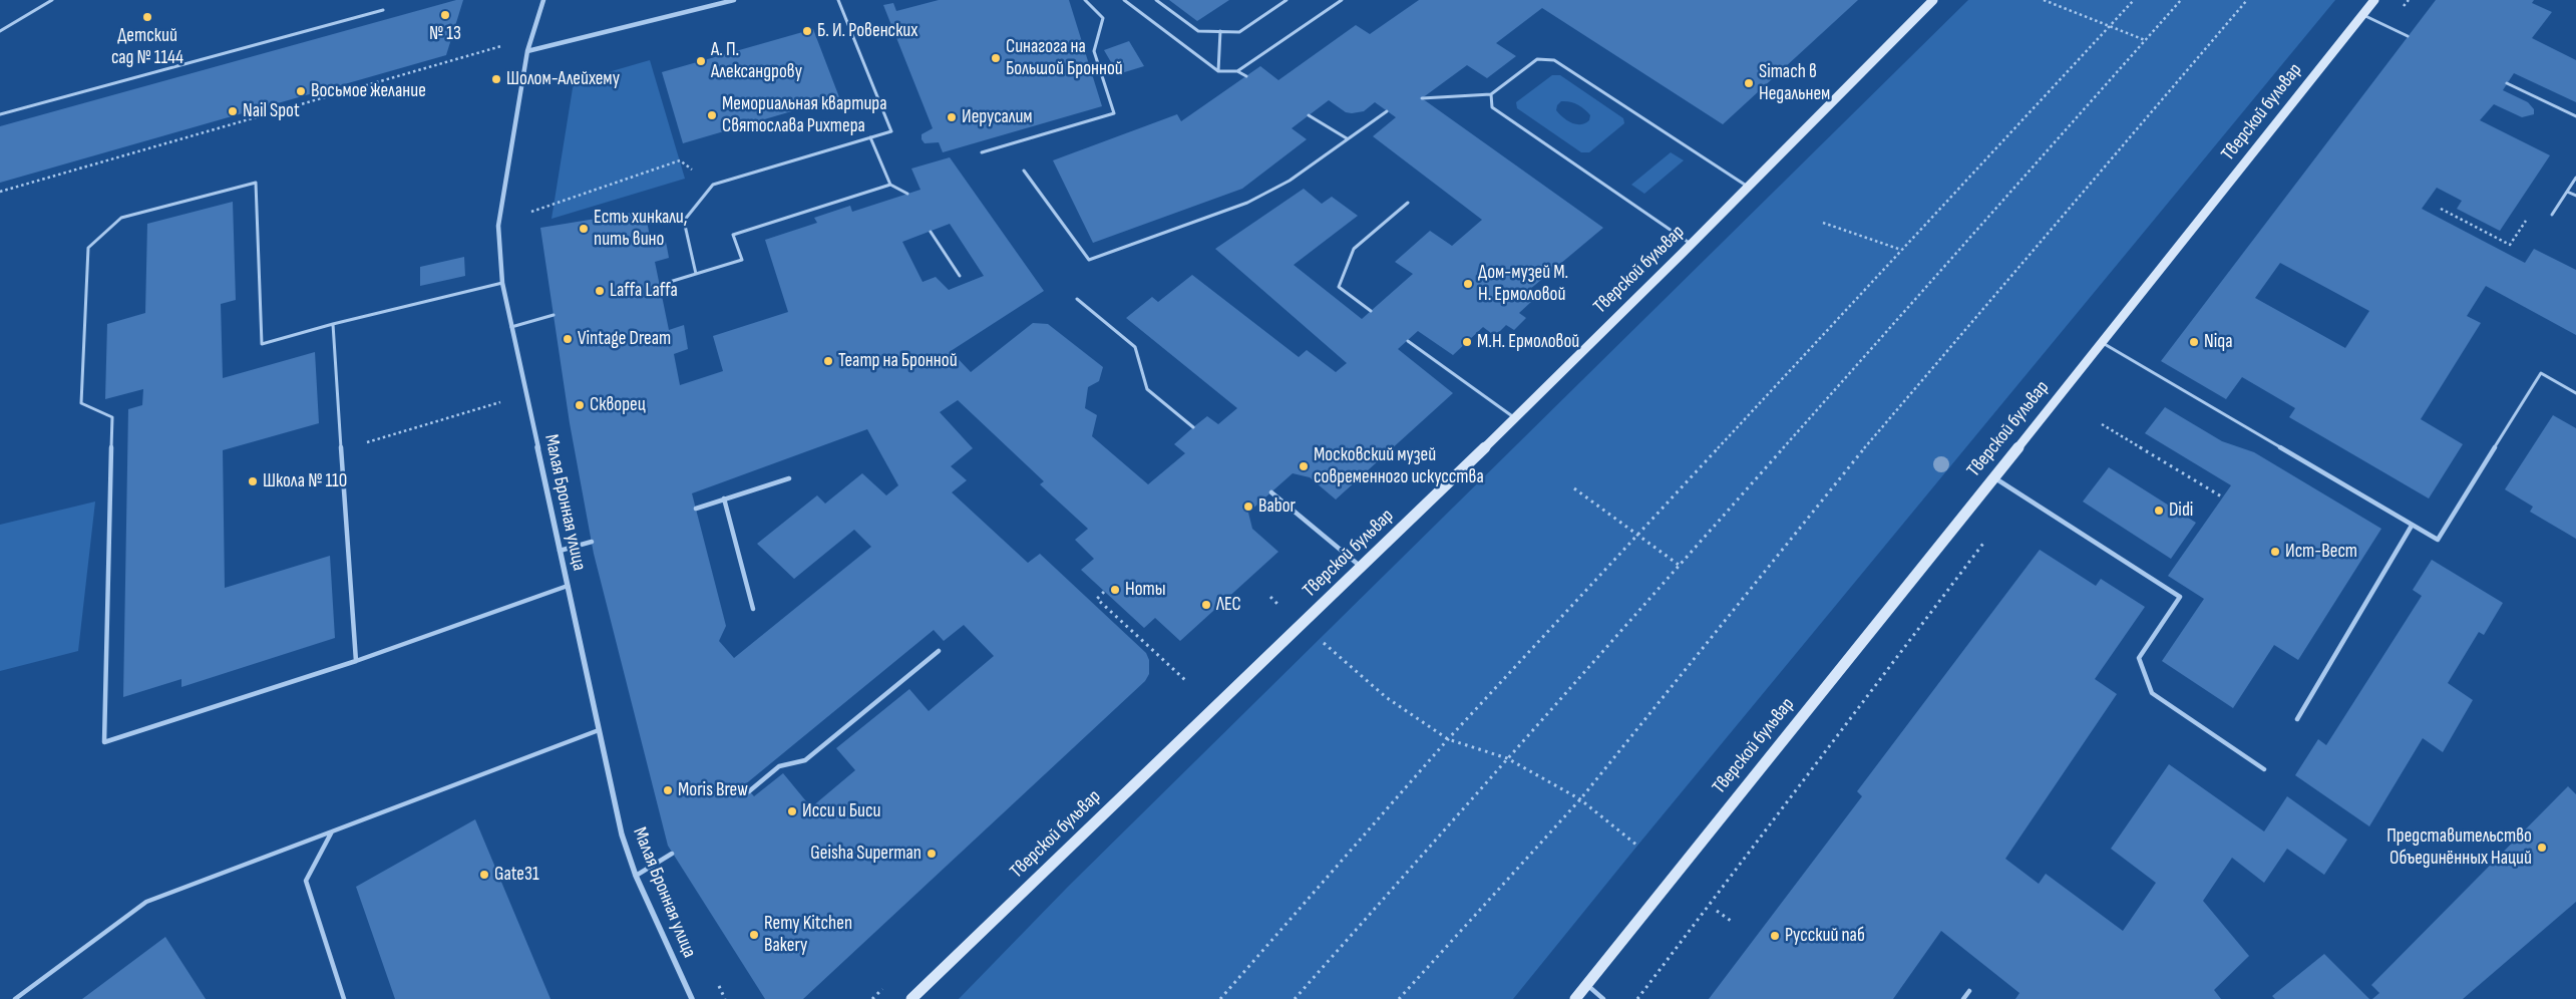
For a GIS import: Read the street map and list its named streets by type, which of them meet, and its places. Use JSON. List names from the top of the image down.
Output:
{
  "streets": {
    "main road": ["Тверской бульвар"],
    "street": ["Малая Бронная улица"]
  },
  "places": [
    "№ 13",
    "Детский сад № 1144",
    "Б. И. Ровенских",
    "Синагога на Большой Бронной",
    "А. П. Александрову",
    "Шолом-Алейхему",
    "Simach в Недальнем",
    "Восьмое желание",
    "Nail Spot",
    "Мемориальная квартира Святослава Рихтера",
    "Иерусалим",
    "Есть хинкали, пить вино",
    "Дом-музей М. Н. Ермоловой",
    "Laffa Laffa",
    "Vintage Dream",
    "М.Н. Ермоловой",
    "Niqa",
    "Театр на Бронной",
    "Скворец",
    "Московский музей современного искусства",
    "Школа № 110",
    "Babor",
    "Didi",
    "Ист-Вест",
    "Ноты",
    "ЛЕС",
    "Moris Brew",
    "Исси и Биси",
    "Представительство Объединённых Наций",
    "Geisha Superman",
    "Gate31",
    "Remy Kitchen Bakery",
    "Русский паб"
  ]
}
